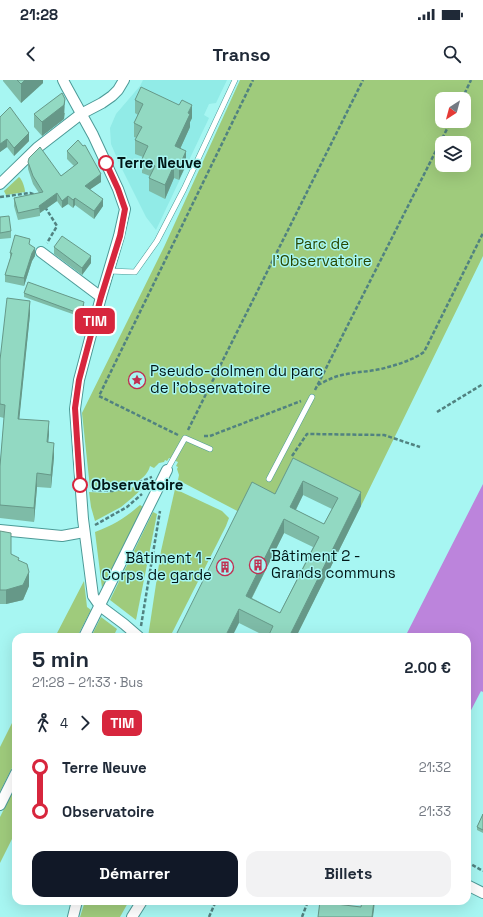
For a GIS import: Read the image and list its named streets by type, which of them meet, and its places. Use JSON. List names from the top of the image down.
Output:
{
  "parks": ["Parc de l'Observatoire"],
  "places": {
    "other": ["Terre Neuve", "Observatoire"],
    "place": ["Pseudo-dolmen du parc de l'observatoire"],
    "building": ["Bâtiment 2 - Grands communs", "Bâtiment 1 - Corps de garde"]
  },
  "lines": ["bus line TIM"],
  "north": "bottom left",
  "page": {
    "status": "21:28",
    "header": "Transo",
    "on_map": "TIM",
    "heading": ["5 min", "21:28 – 21:33 · Bus", "2.00 €"],
    "legs": ["4", "TIM"],
    "list": [
      {
        "name": "Terre Neuve",
        "value": "21:32"
      },
      {
        "name": "Observatoire",
        "value": "21:33"
      }
    ],
    "buttons": ["Démarrer", "Billets"]
  }
}
